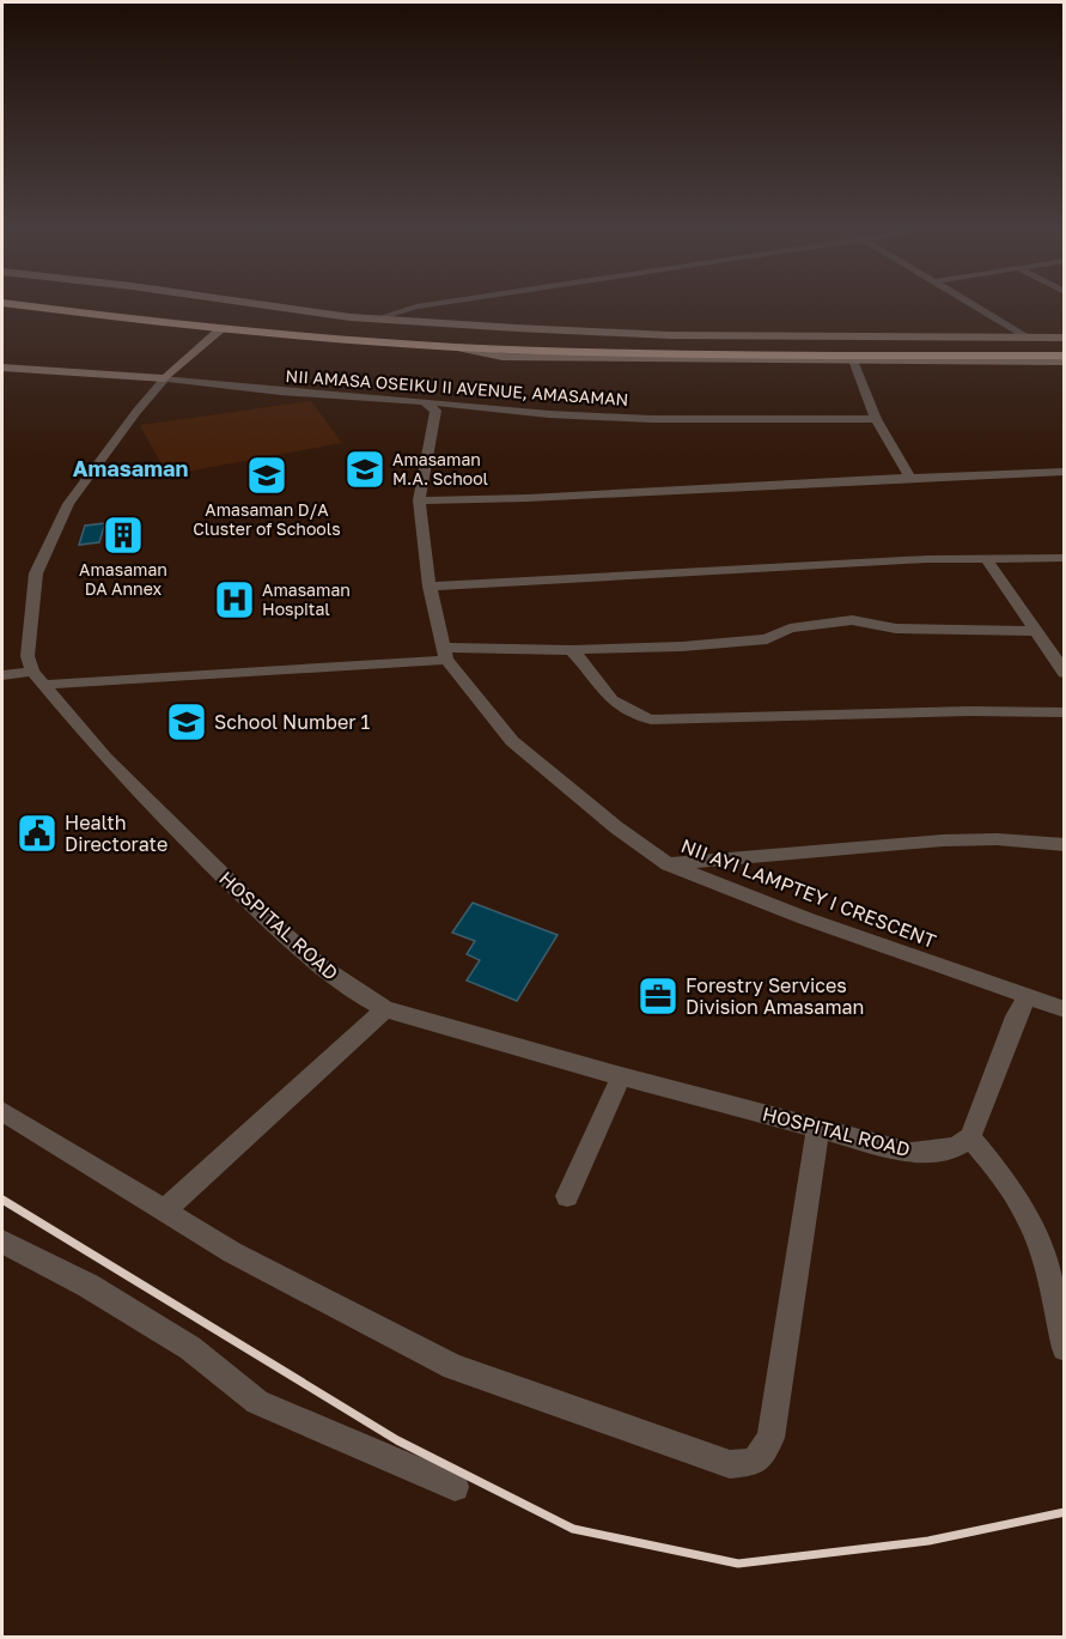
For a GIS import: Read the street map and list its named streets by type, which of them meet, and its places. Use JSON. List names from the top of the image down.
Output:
{
  "streets": {
    "street": ["NII AMASA OSEIKU II AVENUE, AMASAMAN", "NII AYI LAMPTEY I CRESCENT", "HOSPITAL ROAD"]
  },
  "crossings": [
    ["NII AMASA OSEIKU II AVENUE, AMASAMAN", "NII AYI LAMPTEY I CRESCENT"]
  ],
  "districts": ["Amasaman"],
  "places": {
    "school or university": ["Amasaman M.A. School", "Amasaman D/A Cluster of Schools", "School Number 1"],
    "building": ["Amasaman DA Annex"],
    "hospital": ["Amasaman Hospital"],
    "public building": ["Health Directorate"],
    "office": ["Forestry Services Division Amasaman"]
  }
}
